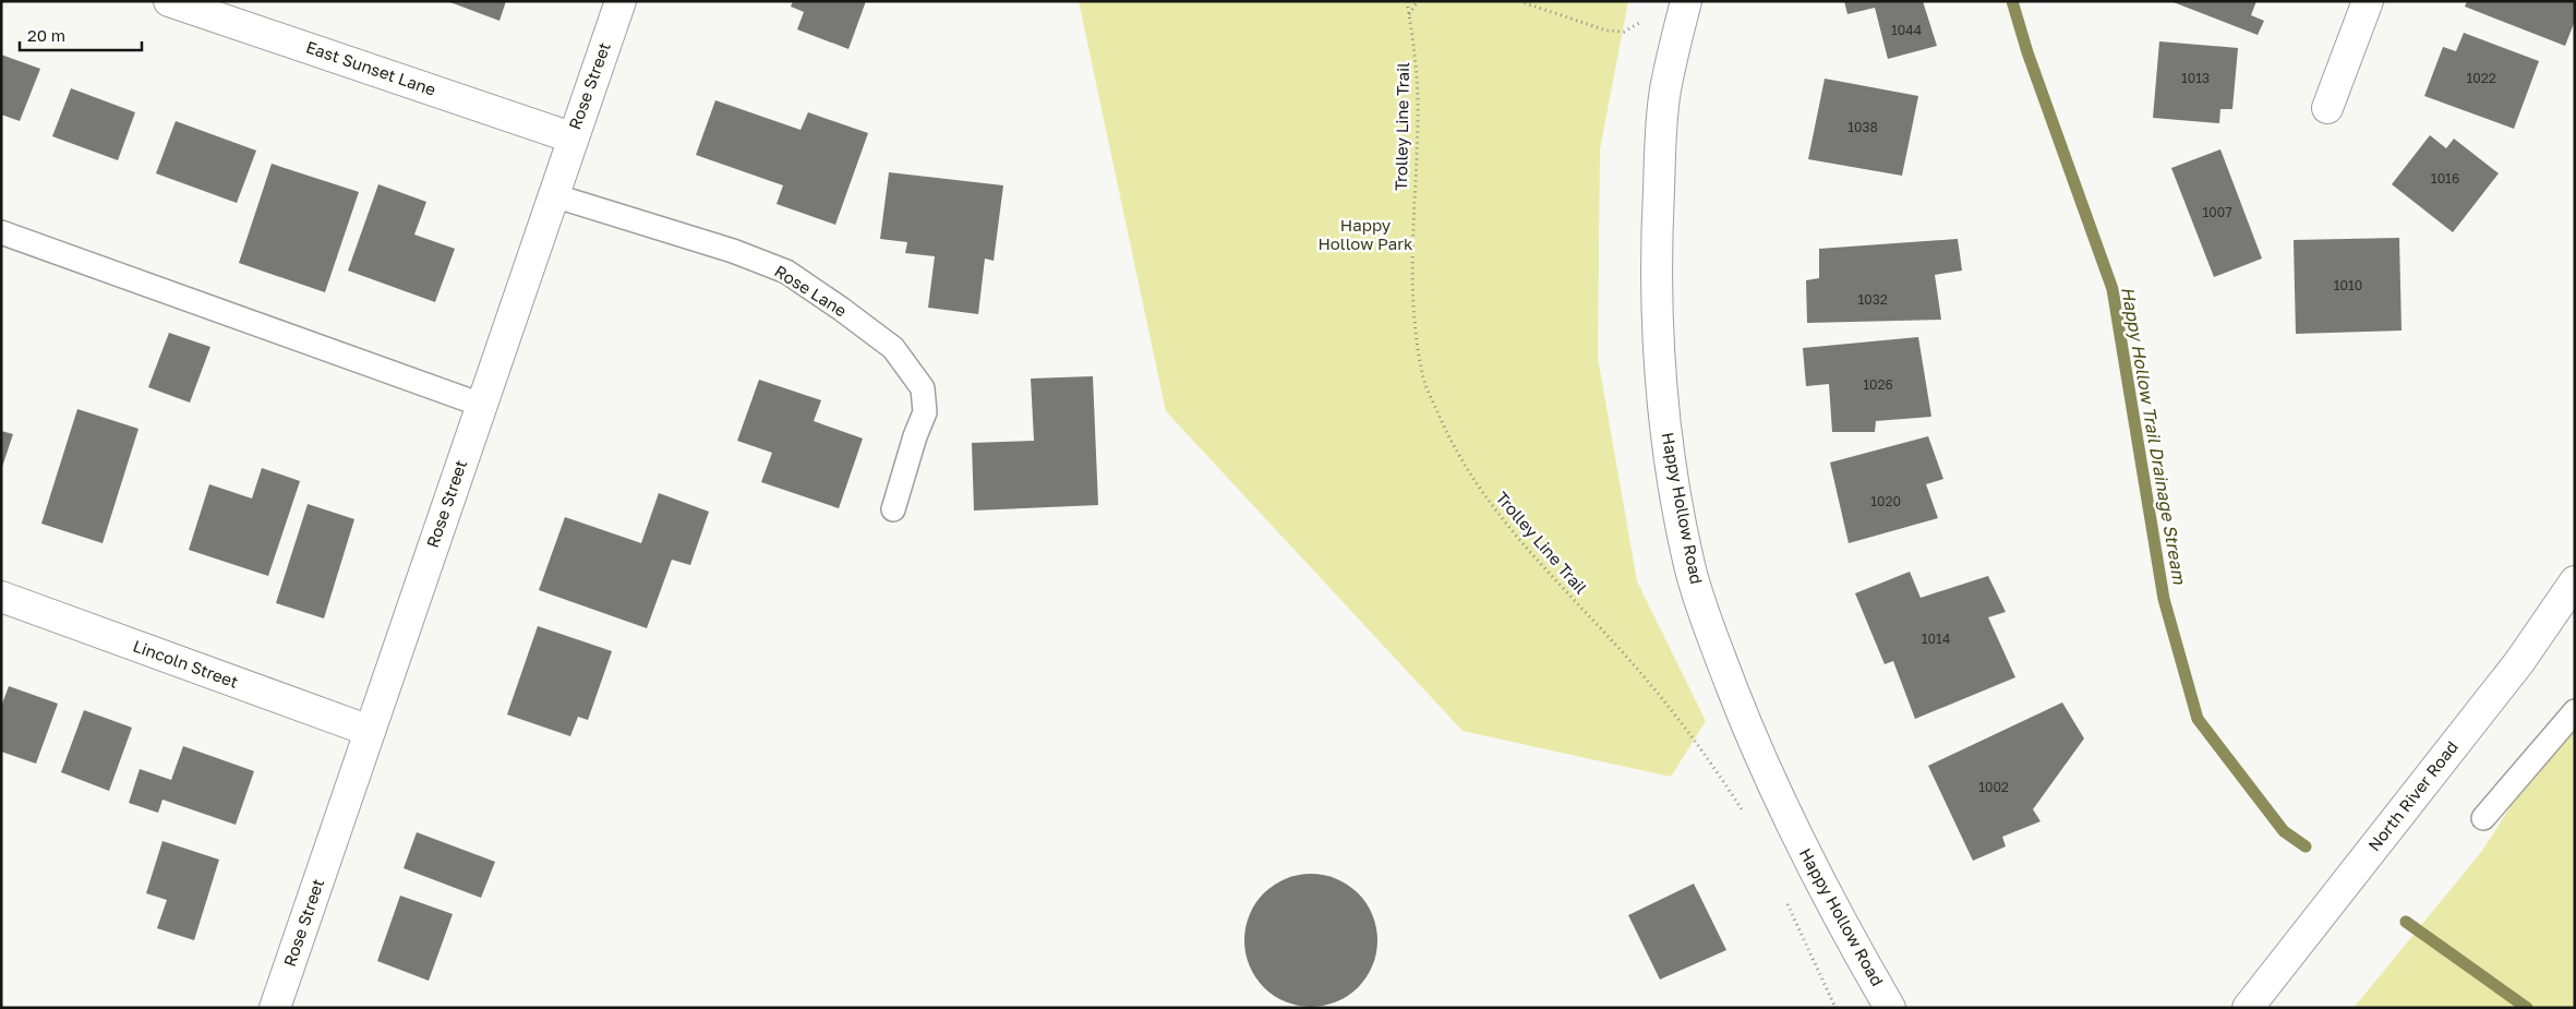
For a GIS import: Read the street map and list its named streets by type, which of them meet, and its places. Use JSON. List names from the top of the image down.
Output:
{
  "streets": {
    "street": [
      "East Sunset Lane",
      "Rose Street",
      "Happy Hollow Road",
      "Lincoln Street",
      "North River Road"
    ],
    "lane": ["Rose Lane"],
    "path": ["Trolley Line Trail"]
  },
  "crossings": [
    ["East Sunset Lane", "Rose Street"],
    ["Rose Street", "Rose Lane"],
    ["Rose Street", "Lincoln Street"]
  ],
  "water": ["Happy Hollow Trail Drainage Stream"],
  "parks": ["Happy Hollow Park"],
  "house_numbers": [
    "1044",
    "1013",
    "1022",
    "1038",
    "1016",
    "1007",
    "1010",
    "1032",
    "1026",
    "1020",
    "1014",
    "1002"
  ],
  "scale_bar": "20 m"
}
